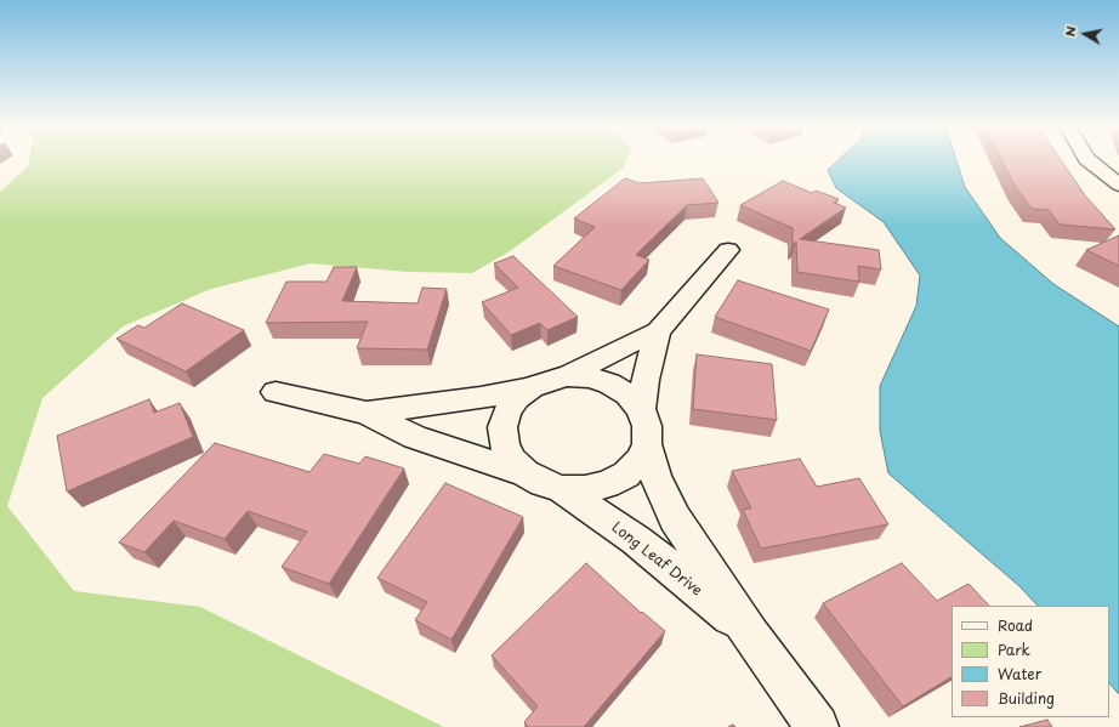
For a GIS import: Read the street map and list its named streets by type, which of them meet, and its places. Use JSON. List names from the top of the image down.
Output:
{
  "streets": {
    "street": ["Long Leaf Drive"]
  },
  "legend": [
    "Road",
    "Park",
    "Water",
    "Building"
  ],
  "north": "left"
}
